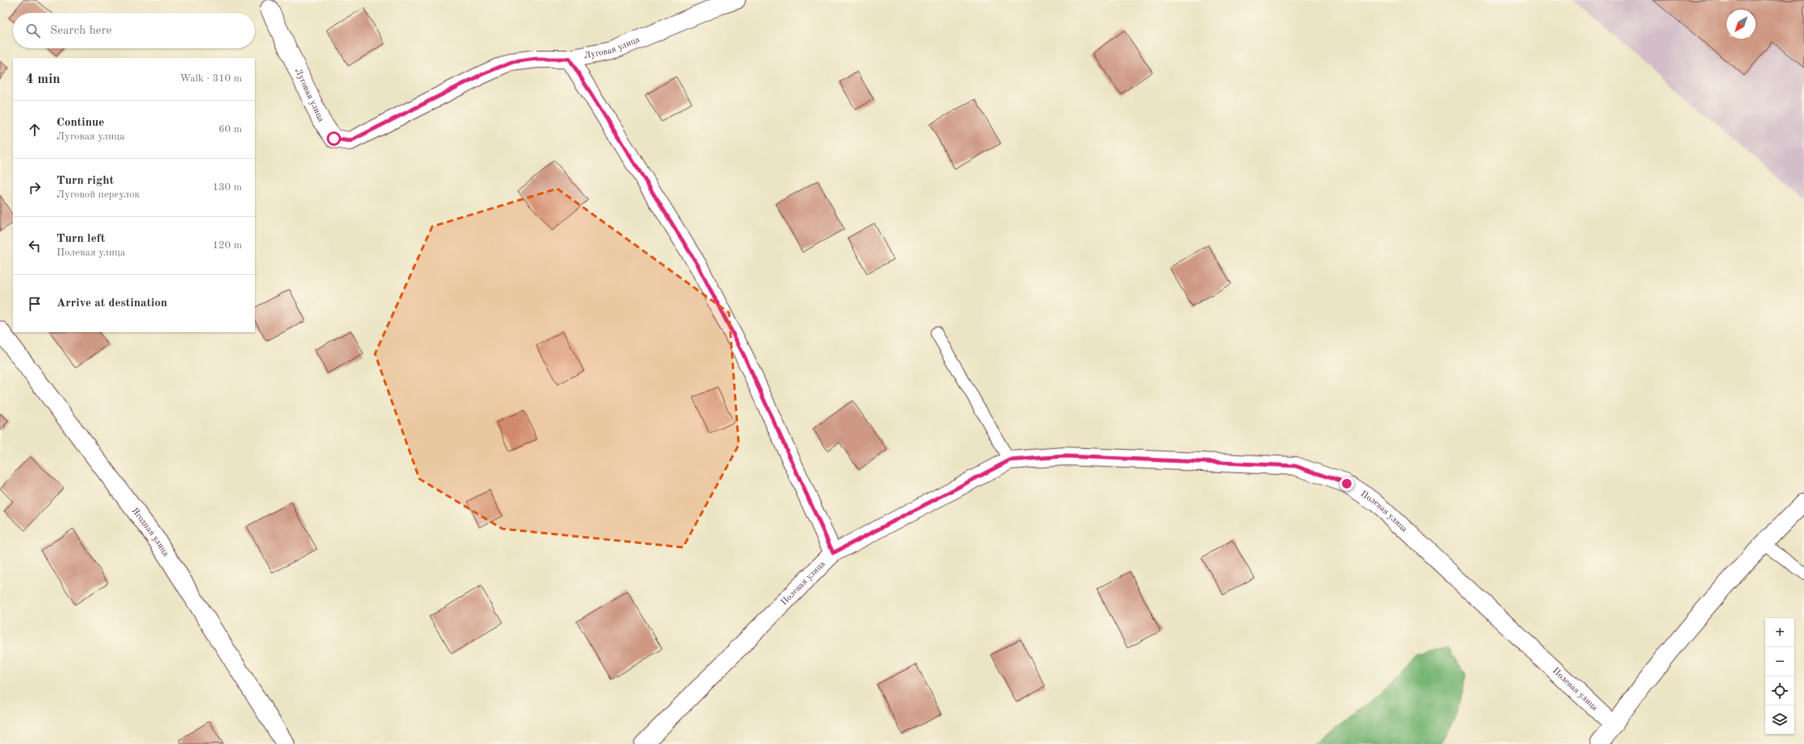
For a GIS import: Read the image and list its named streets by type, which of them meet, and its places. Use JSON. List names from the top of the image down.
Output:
{
  "streets": {
    "street": ["Луговая улица", "Полевая улица", "Ягодная улица"]
  },
  "north": "bottom left",
  "page": {
    "search": "Search here",
    "heading": ["4 min", "Walk · 310 m"],
    "list": [
      ["Continue", "Луговая улица", "60 m"],
      ["Turn right", "Луговой переулок", "130 m"],
      ["Turn left", "Полевая улица", "120 m"],
      "Arrive at destination"
    ],
    "map_buttons": ["+", "−"]
  }
}
